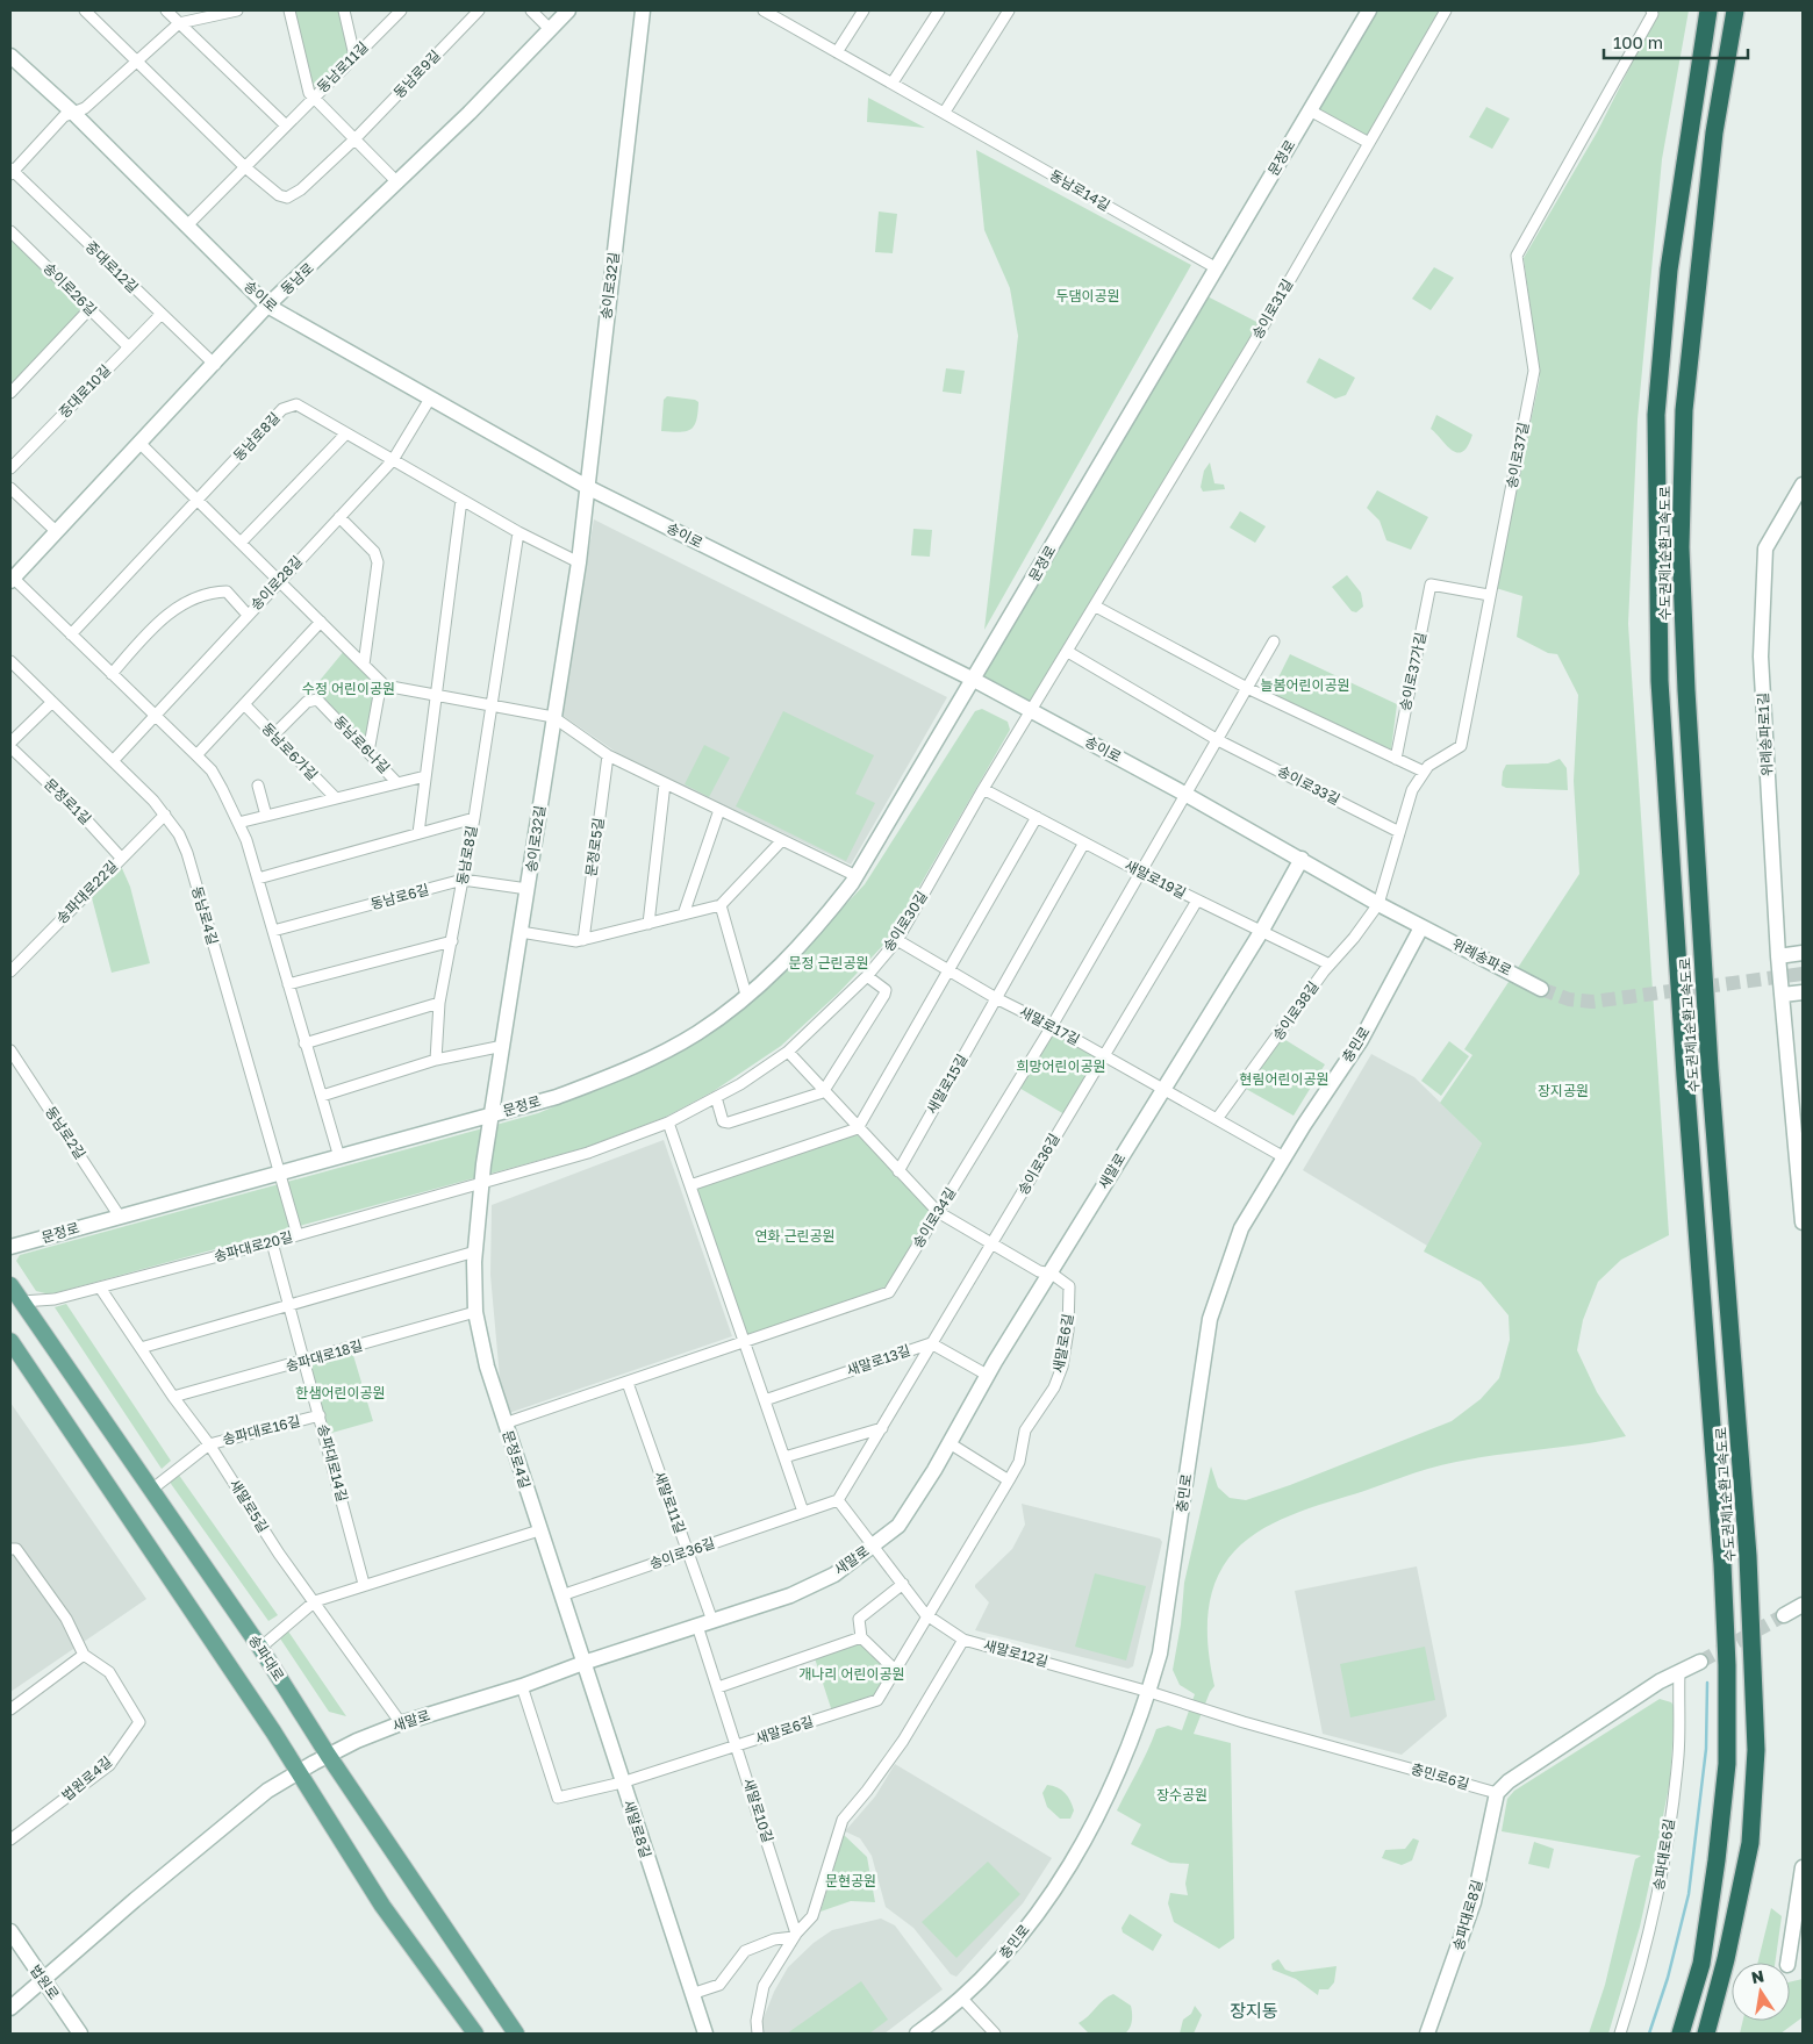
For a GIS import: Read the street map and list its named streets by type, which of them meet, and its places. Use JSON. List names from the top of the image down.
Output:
{
  "streets": {
    "highway": ["수도권제1순환고속도로"],
    "main road": ["송파대로"],
    "street": [
      "동남로11길",
      "동남로9길",
      "문정로",
      "동남로14길",
      "중대로12길",
      "동남로",
      "송이로32길",
      "송이로26길",
      "송이로",
      "송이로31길",
      "중대로10길",
      "동남로8길",
      "송이로37길",
      "송이로28길",
      "송이로37가길",
      "위례송파로1길",
      "동남로6나길",
      "동남로6가길",
      "송이로33길",
      "문정로1길",
      "문정로5길",
      "새말로19길",
      "송파대로22길",
      "동남로6길",
      "동남로4길",
      "송이로30길",
      "위례송파로",
      "송이로38길",
      "새말로17길",
      "충민로",
      "새말로15길",
      "동남로2길",
      "송이로36길",
      "새말로",
      "송이로34길",
      "송파대로20길",
      "새말로6길",
      "송파대로18길",
      "새말로13길",
      "송파대로16길",
      "문정로4길",
      "송파대로14길",
      "새말로11길",
      "새말로5길",
      "새말로12길",
      "충민로6길",
      "법원로4길",
      "새말로10길",
      "새말로8길",
      "송파대로6길",
      "송파대로8길",
      "법원로"
    ]
  },
  "crossings": [
    ["동남로11길", "송이로"],
    ["문정로", "동남로14길"],
    ["문정로", "송이로32길"],
    ["문정로", "송이로"],
    ["문정로", "동남로4길"],
    ["문정로", "동남로2길"],
    ["문정로", "문정로4길"],
    ["중대로12길", "동남로"],
    ["중대로12길", "중대로10길"],
    ["동남로", "송이로"],
    ["송이로32길", "송이로"],
    ["송이로32길", "동남로6길"],
    ["송이로32길", "문정로4길"],
    ["송이로26길", "중대로10길"],
    ["송이로", "송이로31길"],
    ["송이로", "송이로37길"],
    ["송이로", "송이로28길"],
    ["송이로", "송이로30길"],
    ["송이로", "위례송파로"],
    ["송이로", "송이로38길"],
    ["송이로", "충민로"],
    ["송이로", "새말로"],
    ["송이로", "송이로34길"],
    ["송이로31길", "송이로30길"],
    ["동남로8길", "동남로6길"],
    ["송이로37길", "송이로37가길"],
    ["송이로37길", "송이로33길"],
    ["송이로37길", "송이로38길"],
    ["송이로28길", "동남로4길"],
    ["동남로6나길", "동남로6가길"],
    ["문정로1길", "송파대로22길"],
    ["새말로19길", "송이로30길"],
    ["새말로19길", "송이로38길"],
    ["새말로19길", "송이로36길"],
    ["새말로19길", "새말로"],
    ["새말로19길", "송이로34길"],
    ["송파대로22길", "동남로4길"],
    ["송이로30길", "새말로17길"],
    ["송이로30길", "송파대로20길"],
    ["송이로30길", "문정로4길"],
    ["위례송파로", "충민로"],
    ["새말로17길", "새말로15길"],
    ["새말로17길", "송이로36길"],
    ["새말로17길", "새말로"],
    ["새말로17길", "송이로34길"],
    ["충민로", "새말로12길"],
    ["충민로", "충민로6길"],
    ["송이로36길", "새말로"],
    ["송이로36길", "새말로13길"],
    ["송이로36길", "문정로4길"],
    ["송이로36길", "새말로11길"],
    ["새말로", "새말로6길"],
    ["새말로", "문정로4길"],
    ["새말로", "새말로11길"],
    ["새말로", "새말로5길"],
    ["새말로", "새말로12길"],
    ["새말로", "송파대로"],
    ["새말로", "새말로10길"],
    ["새말로", "새말로8길"],
    ["새말로", "법원로"],
    ["송이로34길", "문정로4길"],
    ["송이로34길", "새말로11길"],
    ["송파대로20길", "문정로4길"],
    ["송파대로20길", "송파대로14길"],
    ["송파대로20길", "새말로5길"],
    ["송파대로20길", "송파대로"],
    ["새말로6길", "새말로12길"],
    ["새말로6길", "새말로10길"],
    ["새말로6길", "새말로8길"],
    ["송파대로18길", "문정로4길"],
    ["송파대로18길", "송파대로14길"],
    ["송파대로18길", "새말로5길"],
    ["송파대로16길", "송파대로14길"],
    ["송파대로16길", "새말로5길"],
    ["송파대로16길", "송파대로"],
    ["문정로4길", "새말로8길"],
    ["새말로12길", "충민로6길"],
    ["충민로6길", "송파대로8길"]
  ],
  "districts": ["장지동"],
  "parks": [
    "두댐이공원",
    "늘봄어린이공원",
    "수정 어린이공원",
    "문정 근린공원",
    "희망어린이공원",
    "현림어린이공원",
    "장지공원",
    "연화 근린공원",
    "한샘어린이공원",
    "개나리 어린이공원",
    "장수공원",
    "문현공원"
  ],
  "scale_bar": "100 m",
  "north": "top"
}
